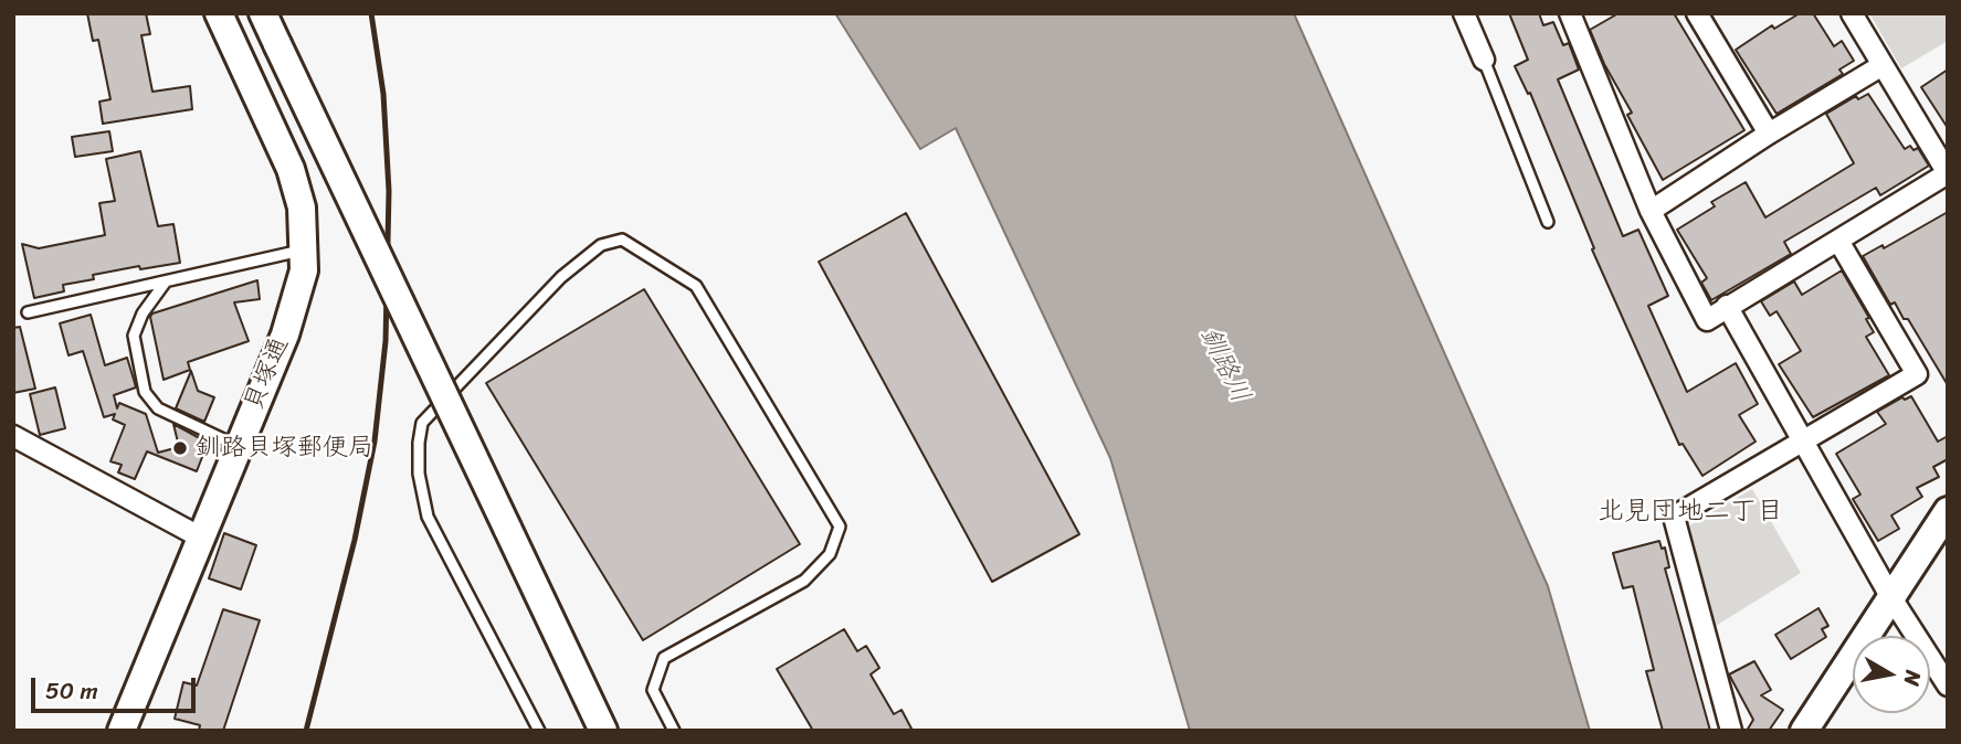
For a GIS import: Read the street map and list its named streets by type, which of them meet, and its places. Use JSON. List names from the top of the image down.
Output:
{
  "streets": {
    "street": ["貝塚通"]
  },
  "districts": ["北見団地二丁目"],
  "water": ["釧路川"],
  "places": ["釧路貝塚郵便局"],
  "scale_bar": "50 m",
  "north": "right"
}
